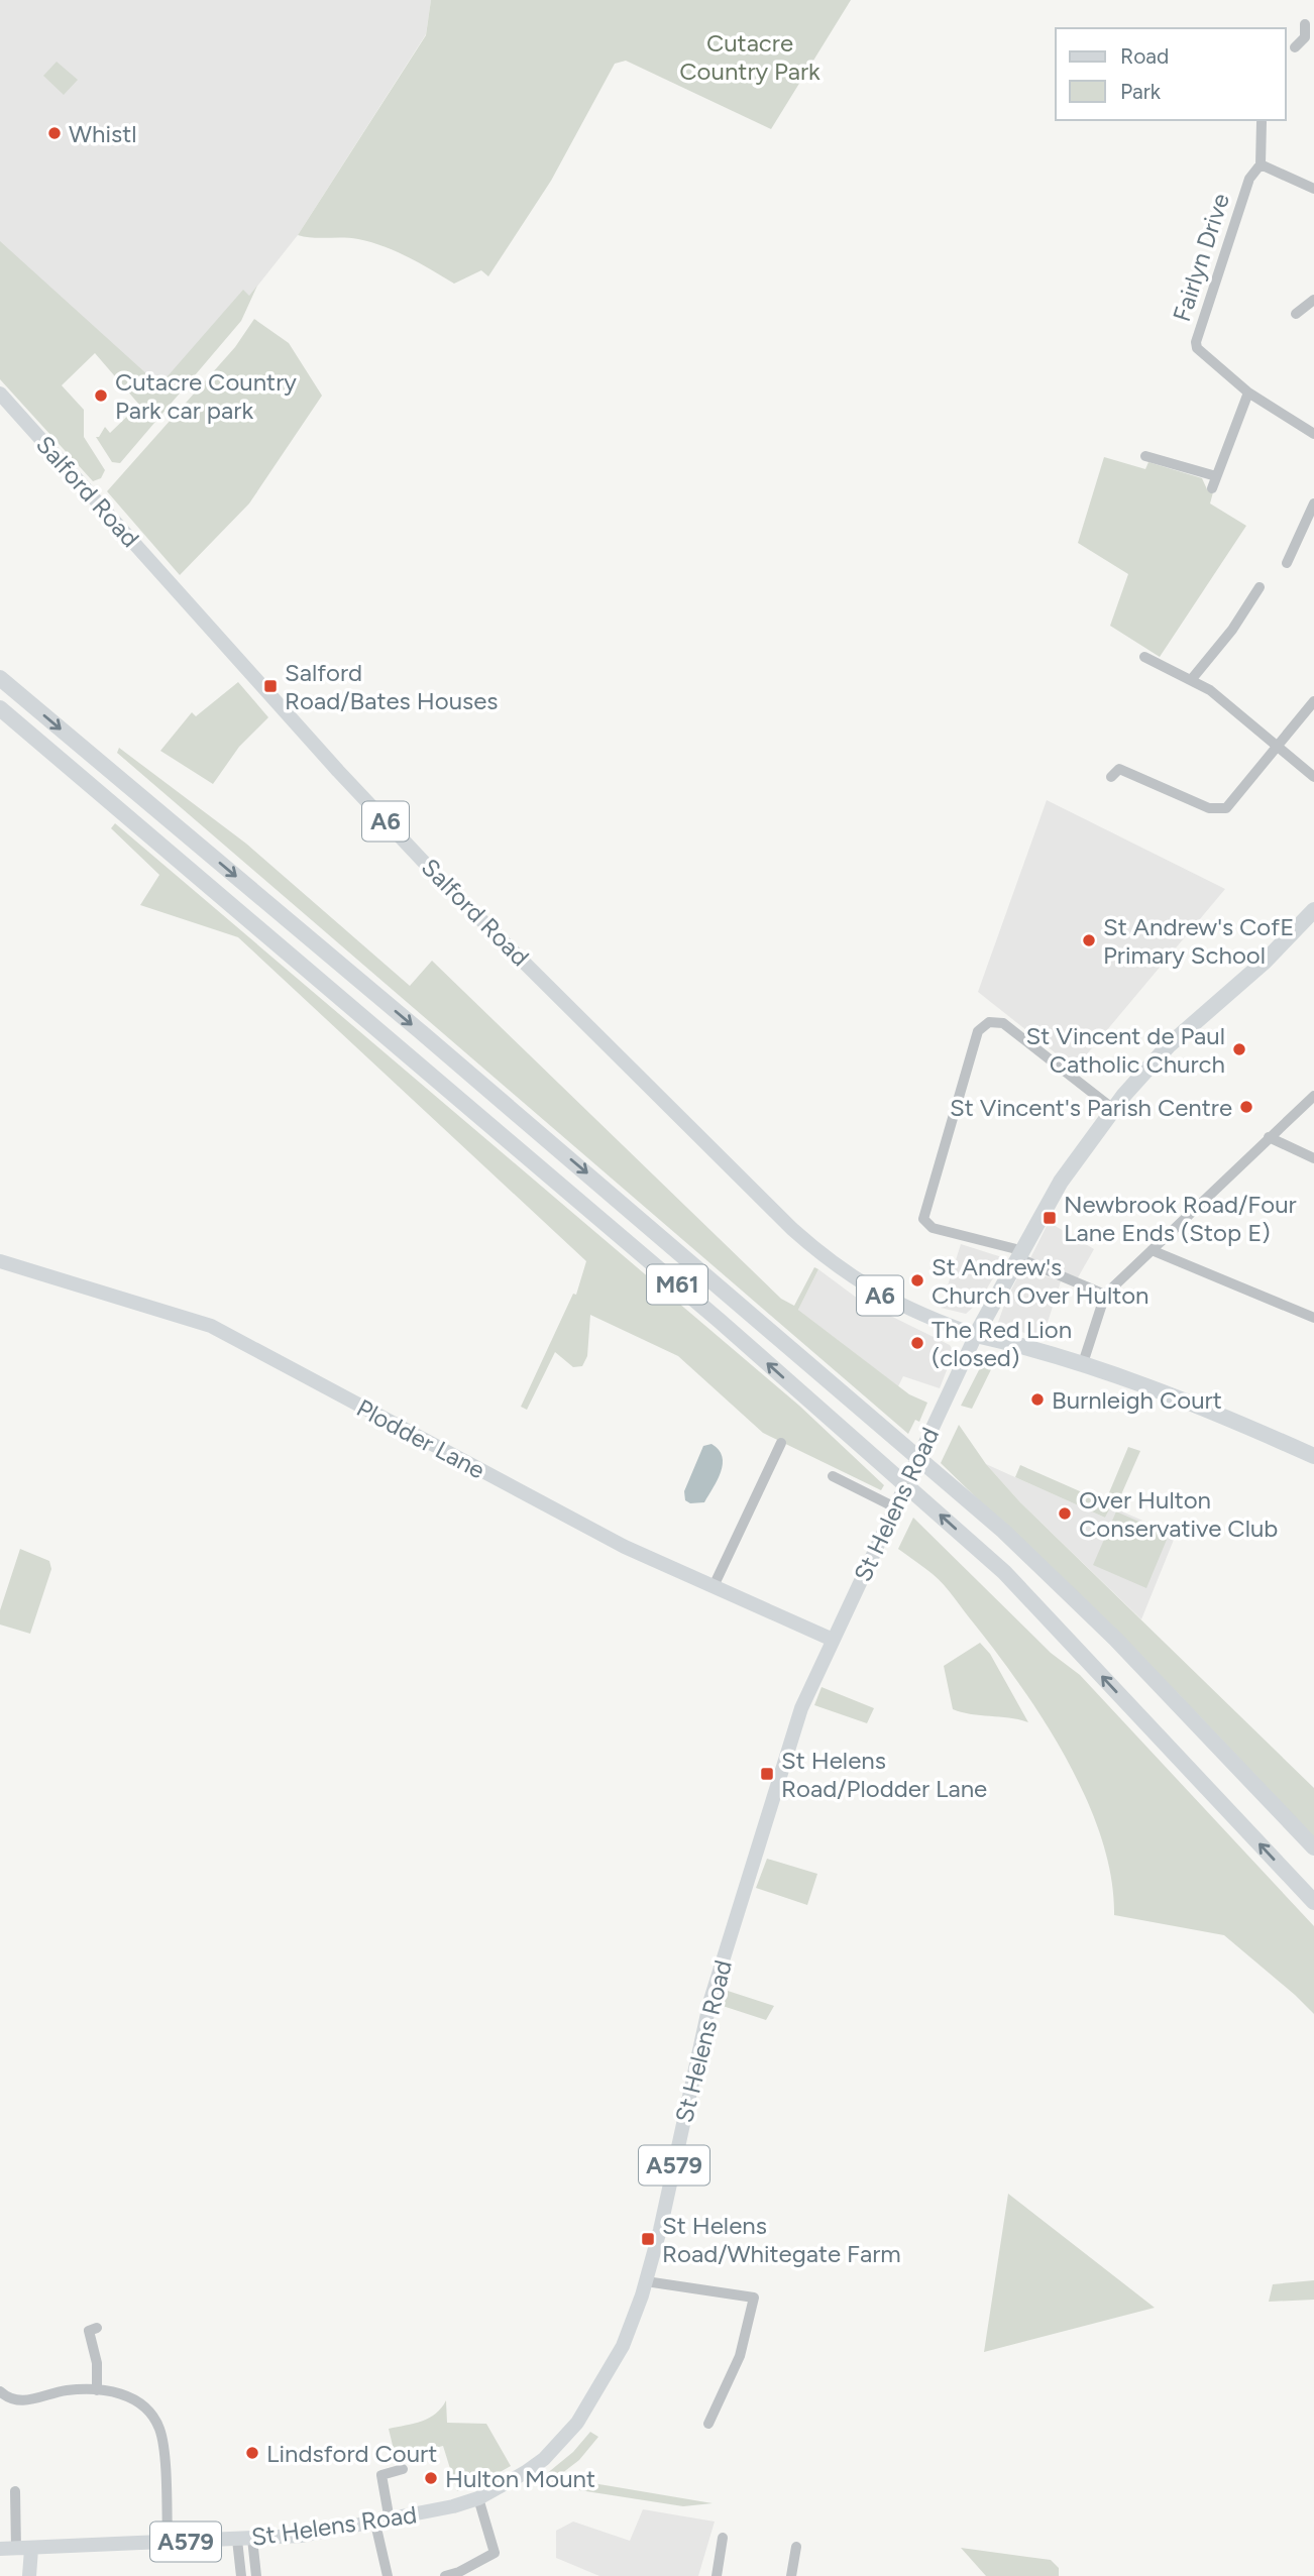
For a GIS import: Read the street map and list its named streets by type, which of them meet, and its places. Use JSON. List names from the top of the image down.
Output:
{
  "streets": {
    "highway": ["A6", "M61", "A579"],
    "main road": ["Salford Road", "Plodder Lane", "St Helens Road"],
    "street": ["Fairlyn Drive"]
  },
  "crossings": [
    ["Salford Road", "A6"],
    ["Salford Road", "St Helens Road"],
    ["Salford Road", "A579"],
    ["A6", "St Helens Road"],
    ["A6", "A579"],
    ["Plodder Lane", "St Helens Road"],
    ["St Helens Road", "A579"]
  ],
  "parks": ["Cutacre Country Park"],
  "places": {
    "other": [
      "Whistl",
      "Cutacre Country Park car park",
      "St Andrew's CofE Primary School",
      "St Vincent de Paul Catholic Church",
      "St Vincent's Parish Centre",
      "St Andrew's Church Over Hulton",
      "The Red Lion (closed)",
      "Burnleigh Court",
      "Over Hulton Conservative Club",
      "Lindsford Court",
      "Hulton Mount"
    ],
    "transit": [
      "Salford Road/Bates Houses",
      "Newbrook Road/Four Lane Ends (Stop E)",
      "St Helens Road/Plodder Lane",
      "St Helens Road/Whitegate Farm"
    ]
  },
  "legend": ["Road", "Park"]
}
